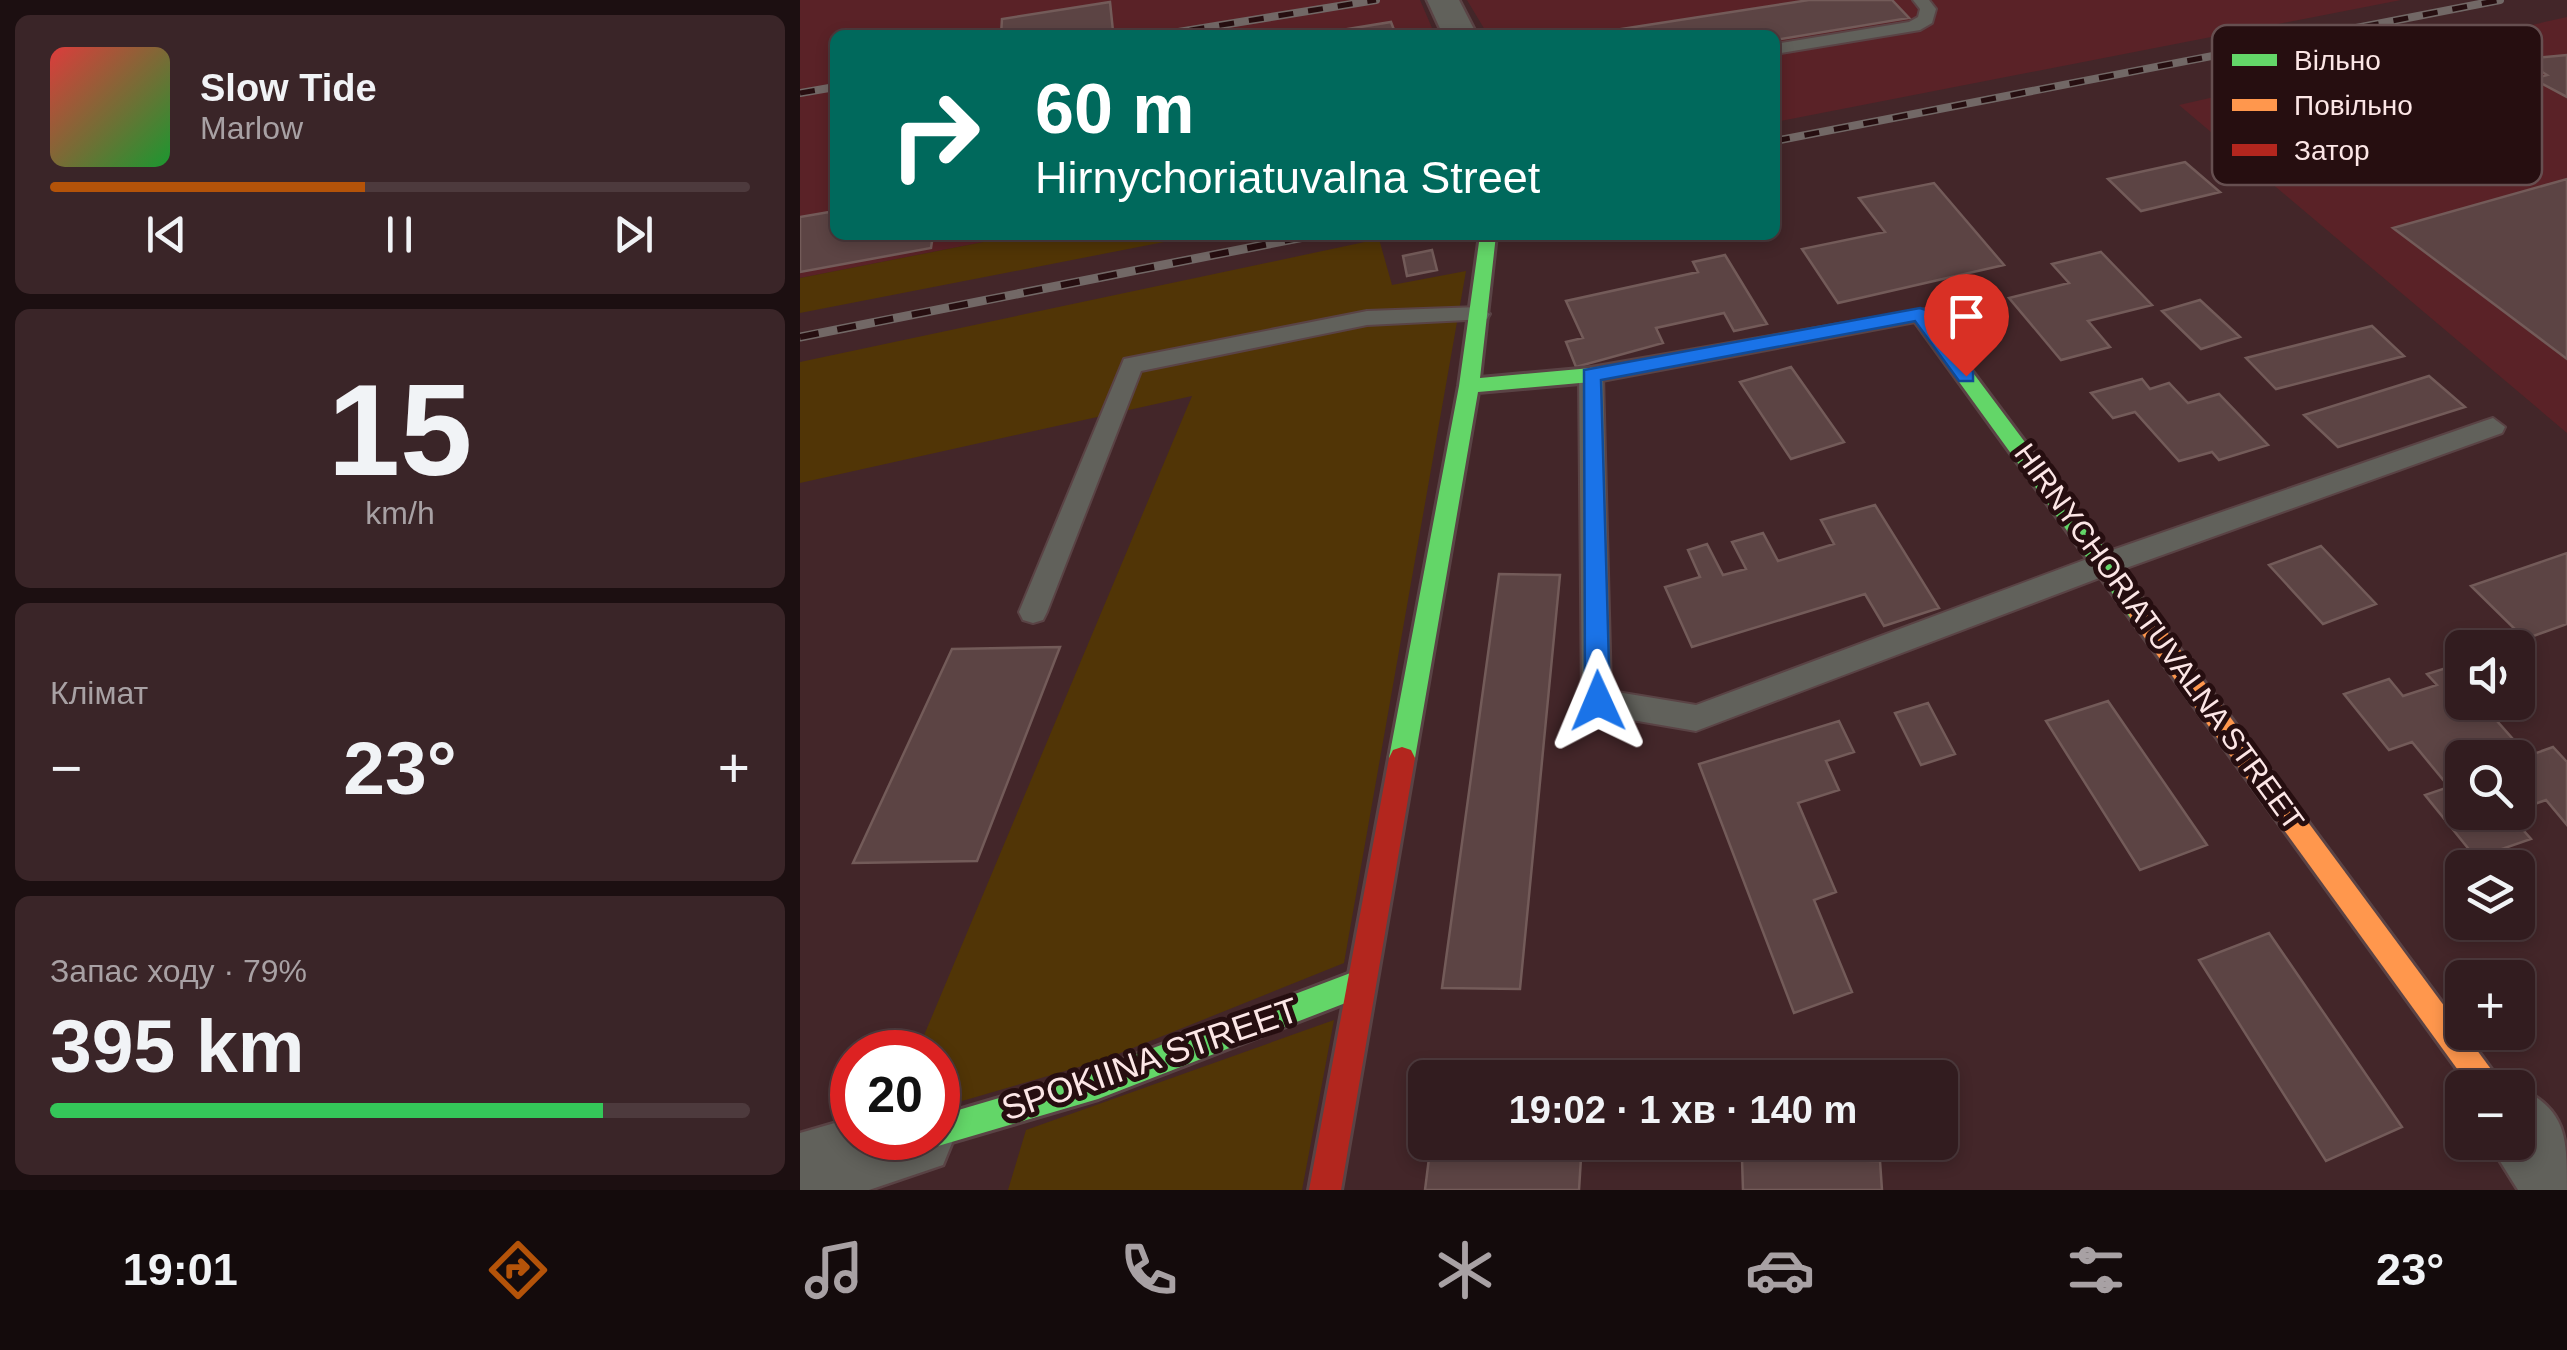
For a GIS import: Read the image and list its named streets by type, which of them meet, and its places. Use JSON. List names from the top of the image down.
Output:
{
  "streets": {
    "street": ["HIRNYCHORIATUVALNA STREET", "SPOKIINA STREET"]
  },
  "legend": ["Вільно", "Повільно", "Затор"],
  "page": {
    "turn": ["60 m", "Hirnychoriatuvalna Street"],
    "song": ["Slow Tide", "Marlow"],
    "tile": [
      ["15", "km/h"],
      "Клімат",
      ["Запас ходу · 79%", "395 km"]
    ],
    "map_buttons": ["+", "−"],
    "heat": ["−", "23°", "+"],
    "limit": "20",
    "trip": "19:02 · 1 хв · 140 m",
    "tabs": ["19:01", "23°"]
  }
}
